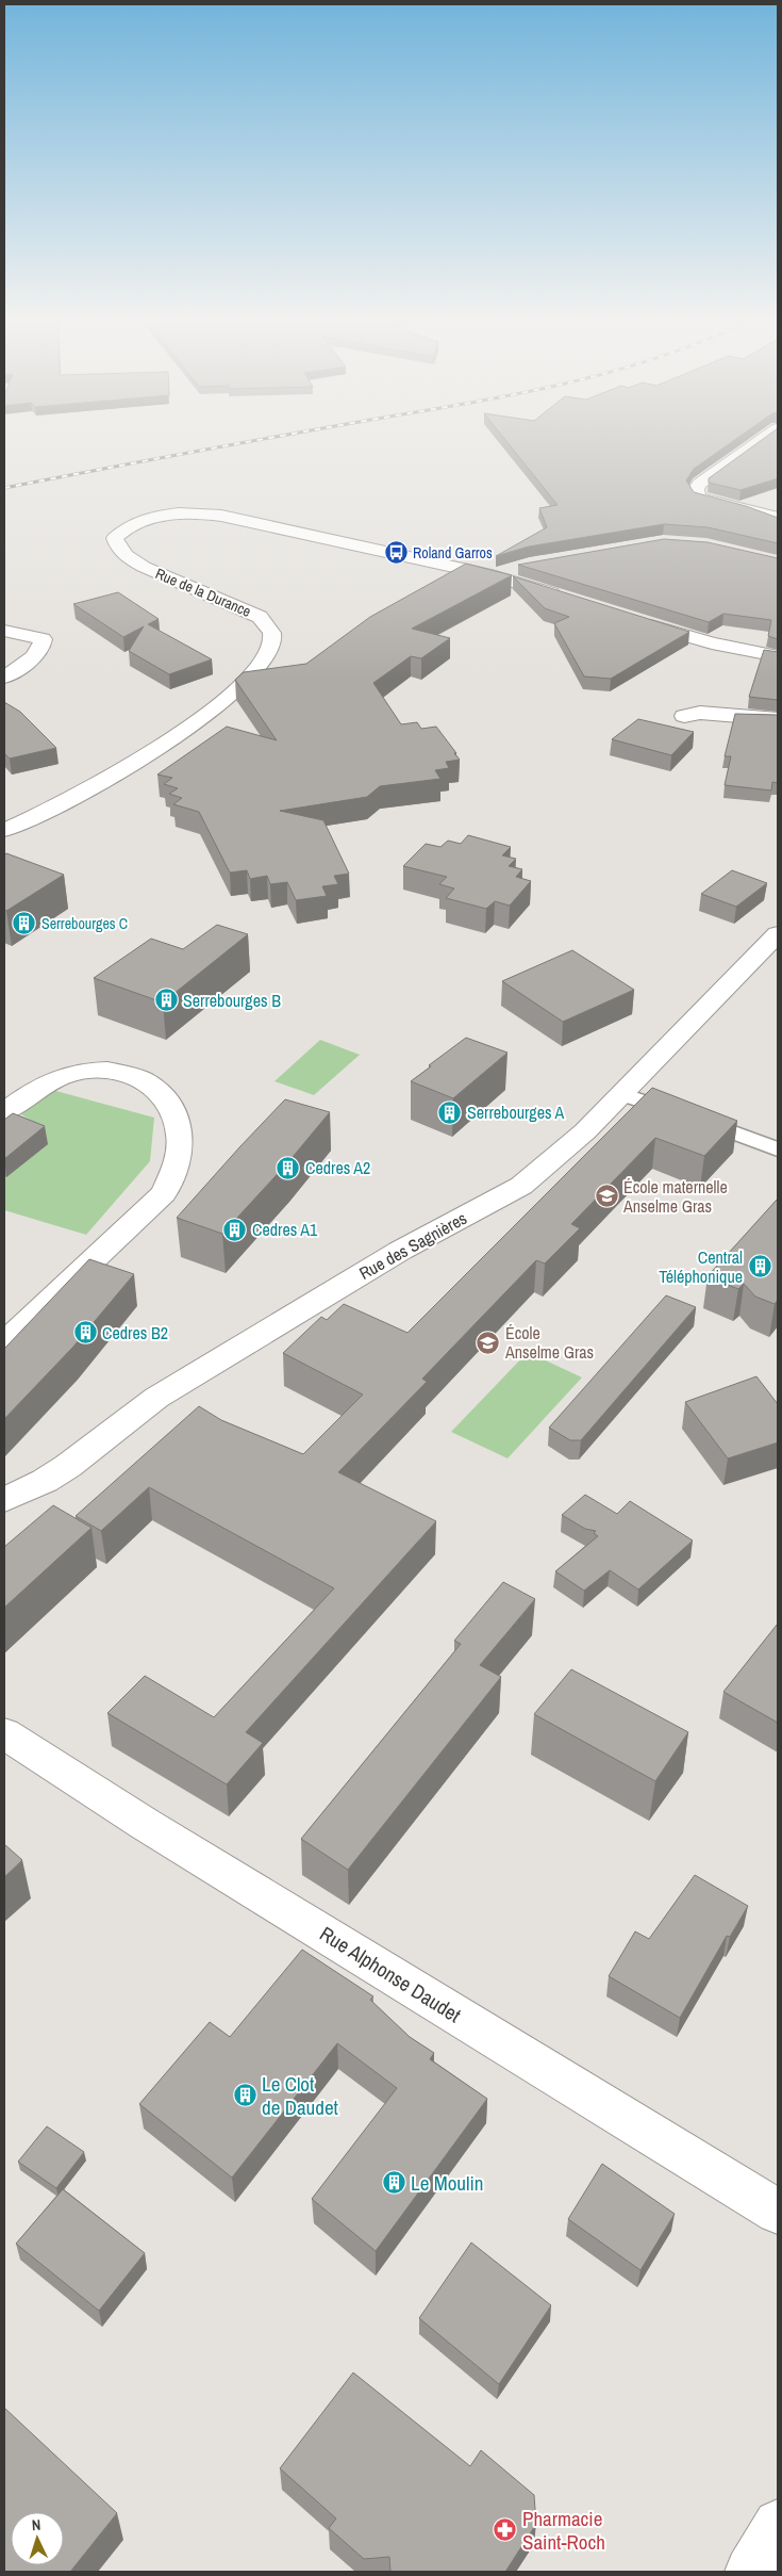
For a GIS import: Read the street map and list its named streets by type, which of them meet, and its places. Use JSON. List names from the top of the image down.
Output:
{
  "streets": {
    "street": ["Rue de la Durance", "Rue des Sagnières", "Rue Alphonse Daudet"]
  },
  "places": {
    "bus stop": ["Roland Garros"],
    "building": [
      "Serrebourges C",
      "Serrebourges B",
      "Serrebourges A",
      "Cedres A2",
      "Cedres A1",
      "Central Téléphonique",
      "Cedres B2",
      "Le Clot de Daudet",
      "Le Moulin"
    ],
    "school or university": ["École maternelle Anselme Gras", "École Anselme Gras"],
    "pharmacy": ["Pharmacie Saint-Roch"]
  },
  "north": "top"
}
